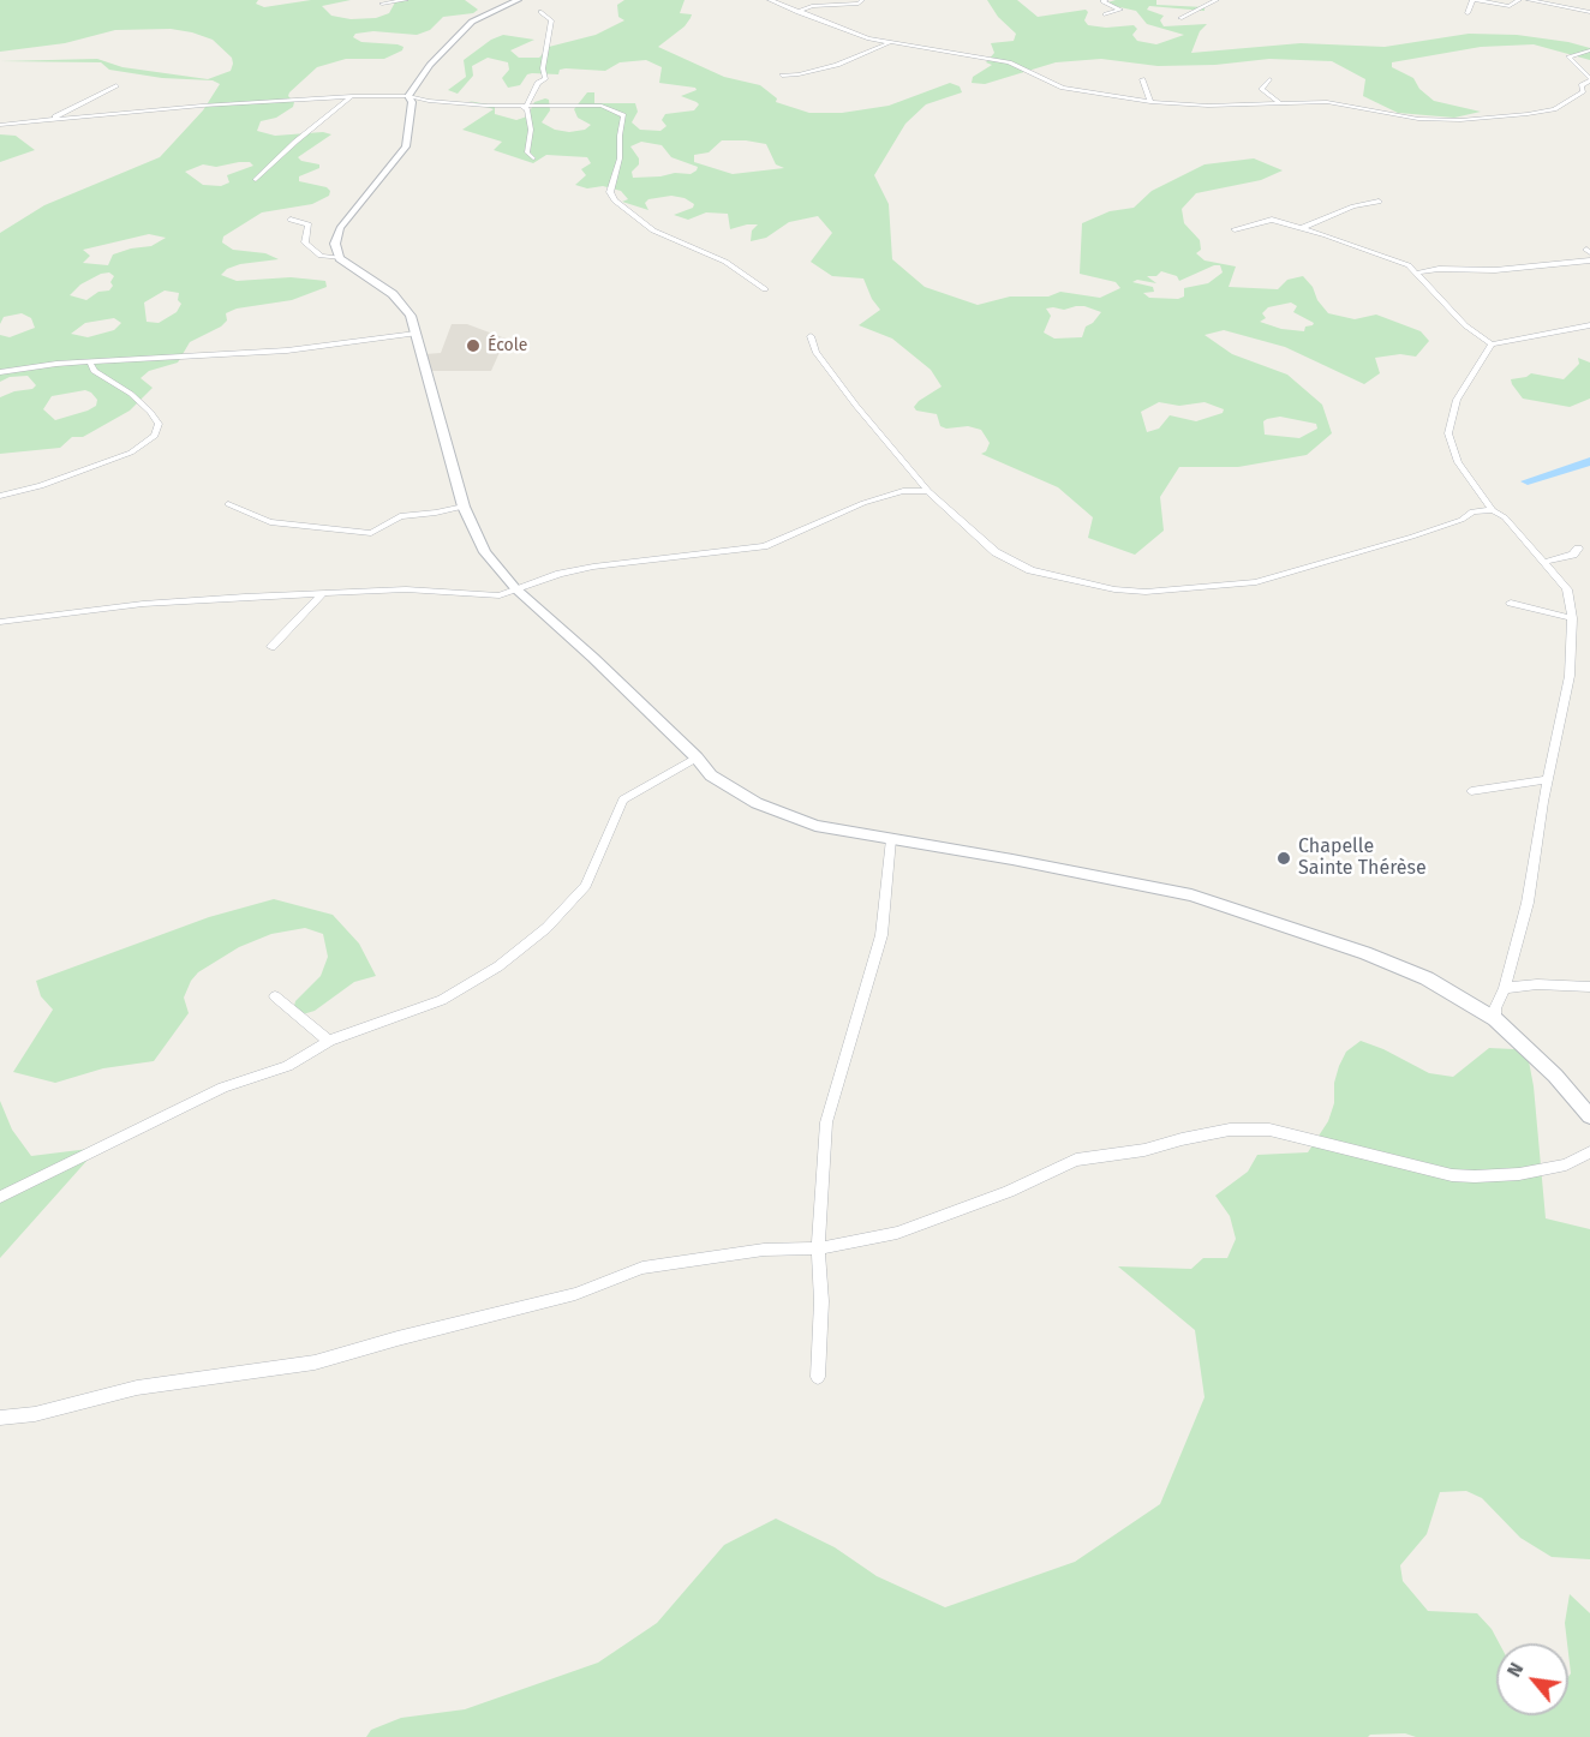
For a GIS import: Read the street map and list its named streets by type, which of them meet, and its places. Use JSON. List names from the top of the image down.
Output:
{
  "places": ["École", "Chapelle Sainte Thérèse"],
  "north": "top left"
}
